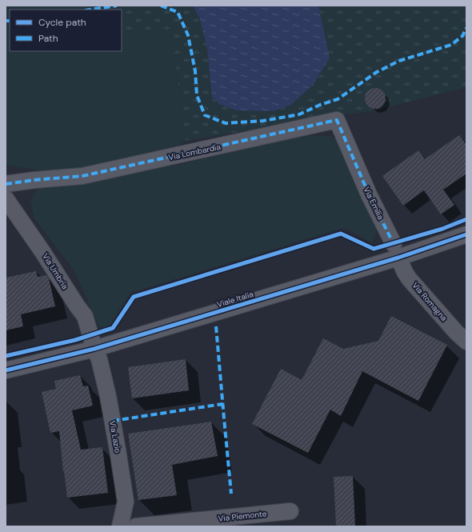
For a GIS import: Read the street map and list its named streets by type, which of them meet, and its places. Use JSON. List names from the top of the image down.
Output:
{
  "streets": {
    "street": [
      "Via Lombardia",
      "Via Emilia",
      "Via Umbria",
      "Viale Italia",
      "Via Romagna",
      "Via Lazio",
      "Via Piemonte"
    ]
  },
  "crossings": [
    ["Via Lombardia", "Via Emilia"],
    ["Via Emilia", "Viale Italia"],
    ["Via Emilia", "Via Romagna"],
    ["Via Umbria", "Viale Italia"],
    ["Via Umbria", "Via Lazio"],
    ["Viale Italia", "Via Romagna"],
    ["Viale Italia", "Via Lazio"]
  ],
  "legend": ["Cycle path", "Path"]
}
